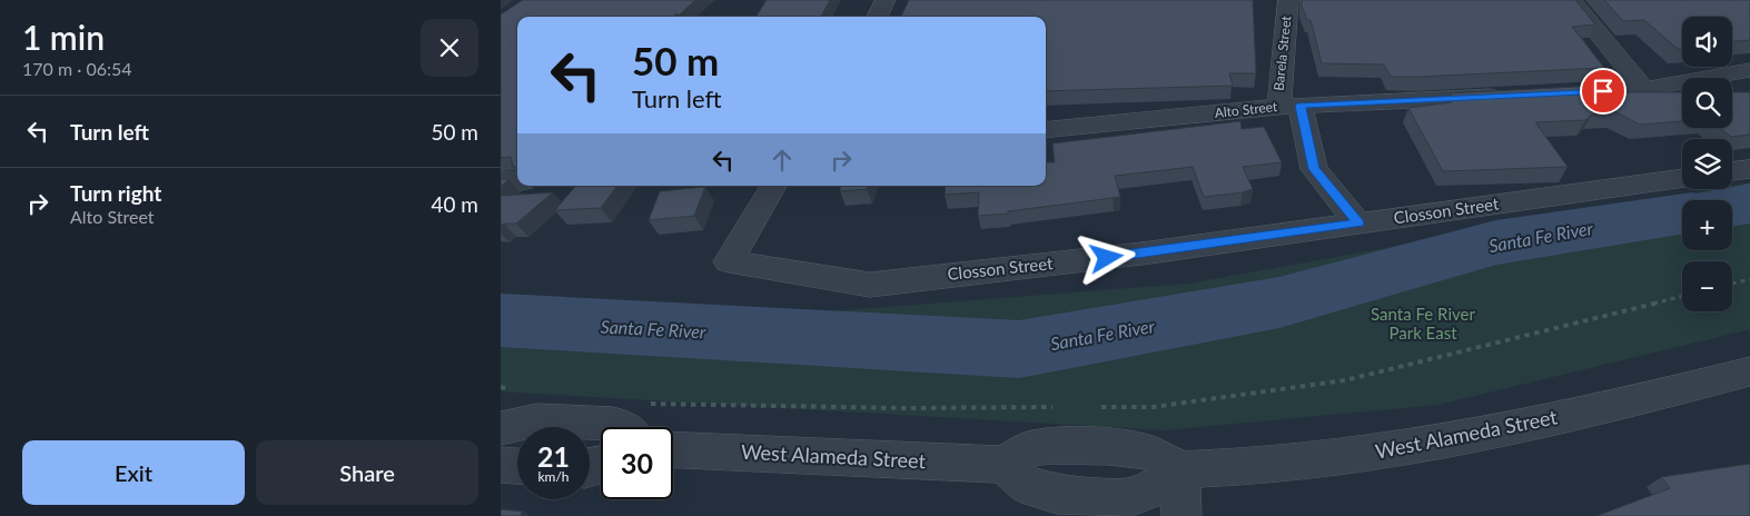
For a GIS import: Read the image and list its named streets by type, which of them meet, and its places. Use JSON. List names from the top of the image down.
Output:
{
  "streets": {
    "street": [
      "Barela Street",
      "Alto Street",
      "Closson Street",
      "West Alameda Street"
    ]
  },
  "crossings": [
    ["Barela Street", "Alto Street"],
    ["Barela Street", "Closson Street"]
  ],
  "water": ["Santa Fe River"],
  "parks": ["Santa Fe River Park East"],
  "page": {
    "heading": ["1 min", "170 m · 06:54"],
    "map_buttons": ["+", "−"],
    "turn": ["50 m", "Turn left"],
    "list": [
      {
        "name": "Turn left",
        "value": "50 m"
      },
      {
        "name": "Turn right",
        "note": "Alto Street",
        "value": "40 m"
      }
    ],
    "speed": "21 km/h",
    "limit": "30",
    "buttons": ["Exit", "Share"]
  }
}
